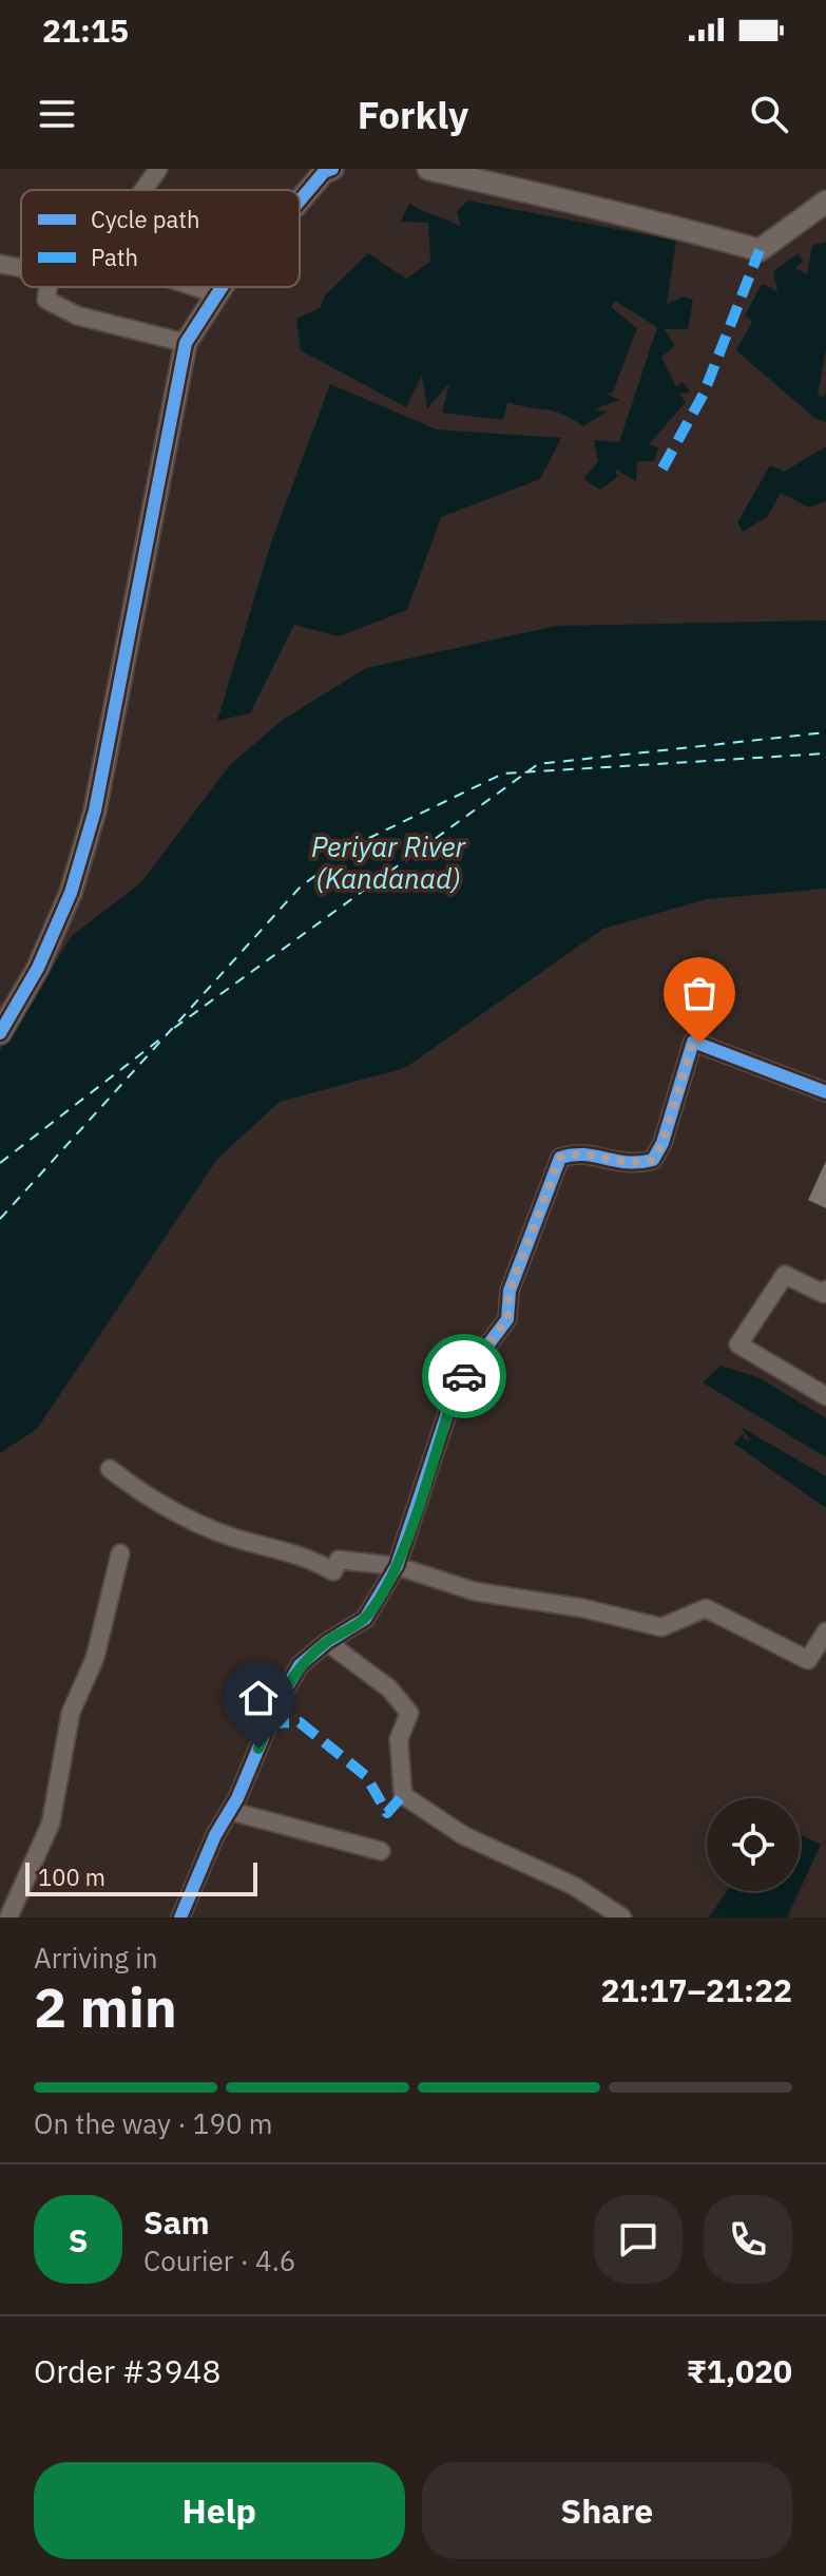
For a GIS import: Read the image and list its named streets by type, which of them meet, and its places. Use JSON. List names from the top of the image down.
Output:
{
  "water": ["Periyar River (Kandanad)"],
  "legend": ["Cycle path", "Path"],
  "scale_bar": "100 m",
  "page": {
    "status": "21:15",
    "header": "Forkly",
    "scale": "100 m",
    "heading": ["2 min", "Arriving in", "21:17–21:22"],
    "panel": [
      "Sam",
      "Courier · 4.6",
      "Order #3948",
      "₹1,020"
    ],
    "bar": "On the way · 190 m",
    "round": "S",
    "buttons": ["Help", "Share"]
  }
}
